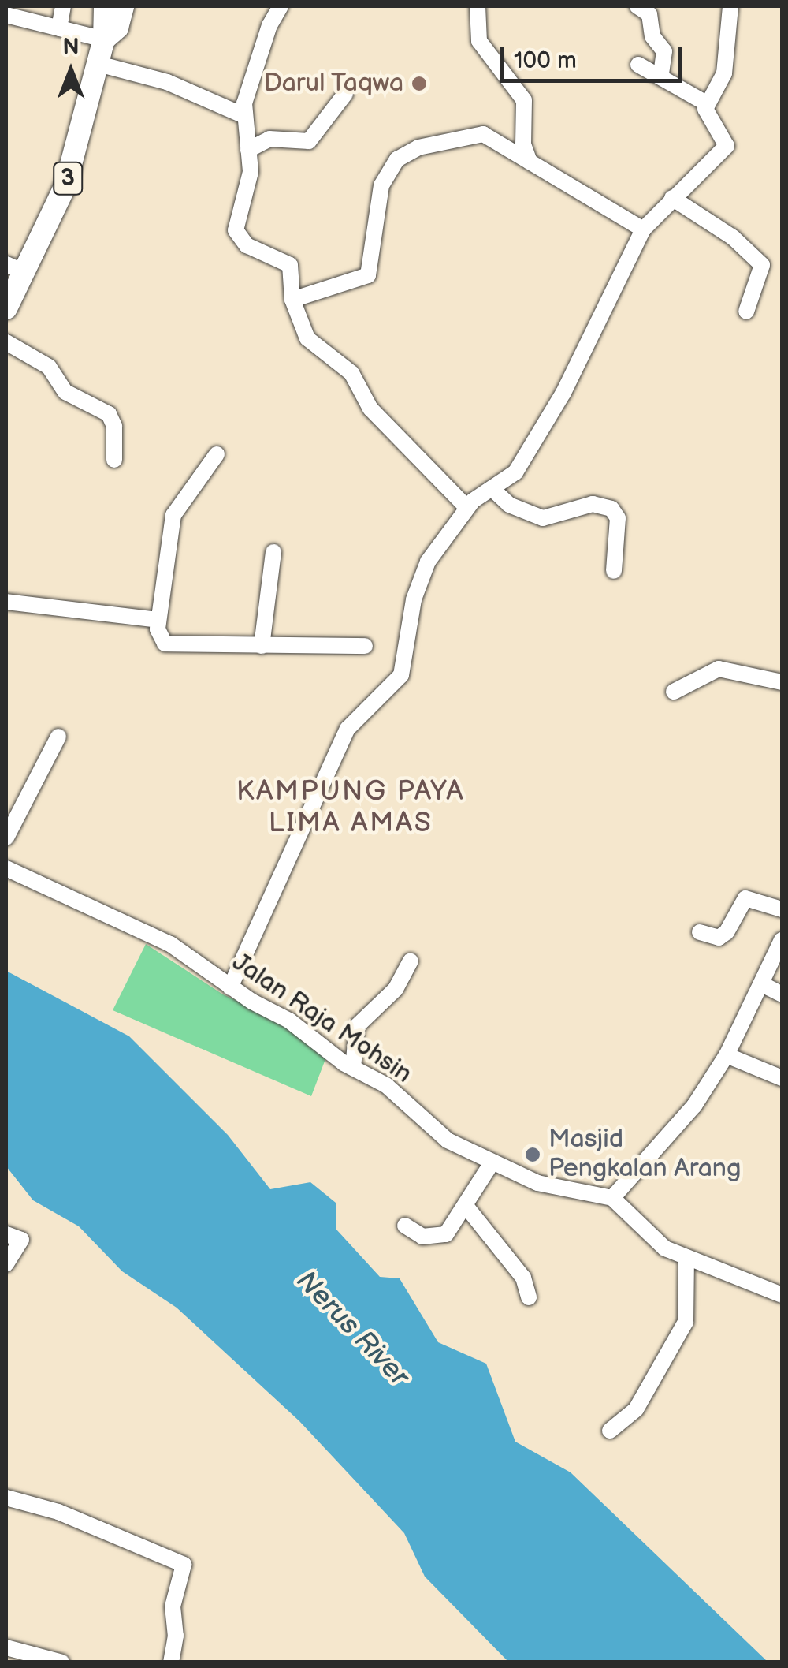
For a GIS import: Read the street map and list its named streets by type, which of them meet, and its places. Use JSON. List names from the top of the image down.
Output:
{
  "streets": {
    "highway": ["3"],
    "street": ["Jalan Raja Mohsin"]
  },
  "districts": ["KAMPUNG PAYA LIMA AMAS"],
  "water": ["Nerus River"],
  "places": ["Darul Taqwa", "Masjid Pengkalan Arang"],
  "scale_bar": "100 m",
  "north": "top"
}
